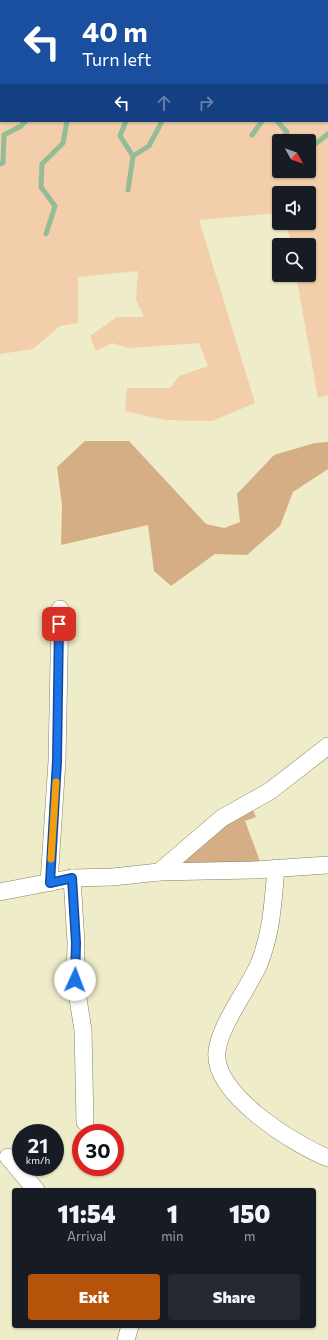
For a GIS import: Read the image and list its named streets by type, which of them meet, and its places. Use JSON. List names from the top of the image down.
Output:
{
  "north": "bottom right",
  "page": {
    "turn": ["40 m", "Turn left"],
    "speed": "21 km/h",
    "limit": "30",
    "eta": [
      "11:54",
      "Arrival",
      "1",
      "min",
      "150",
      "m"
    ],
    "buttons": ["Exit", "Share"]
  }
}
